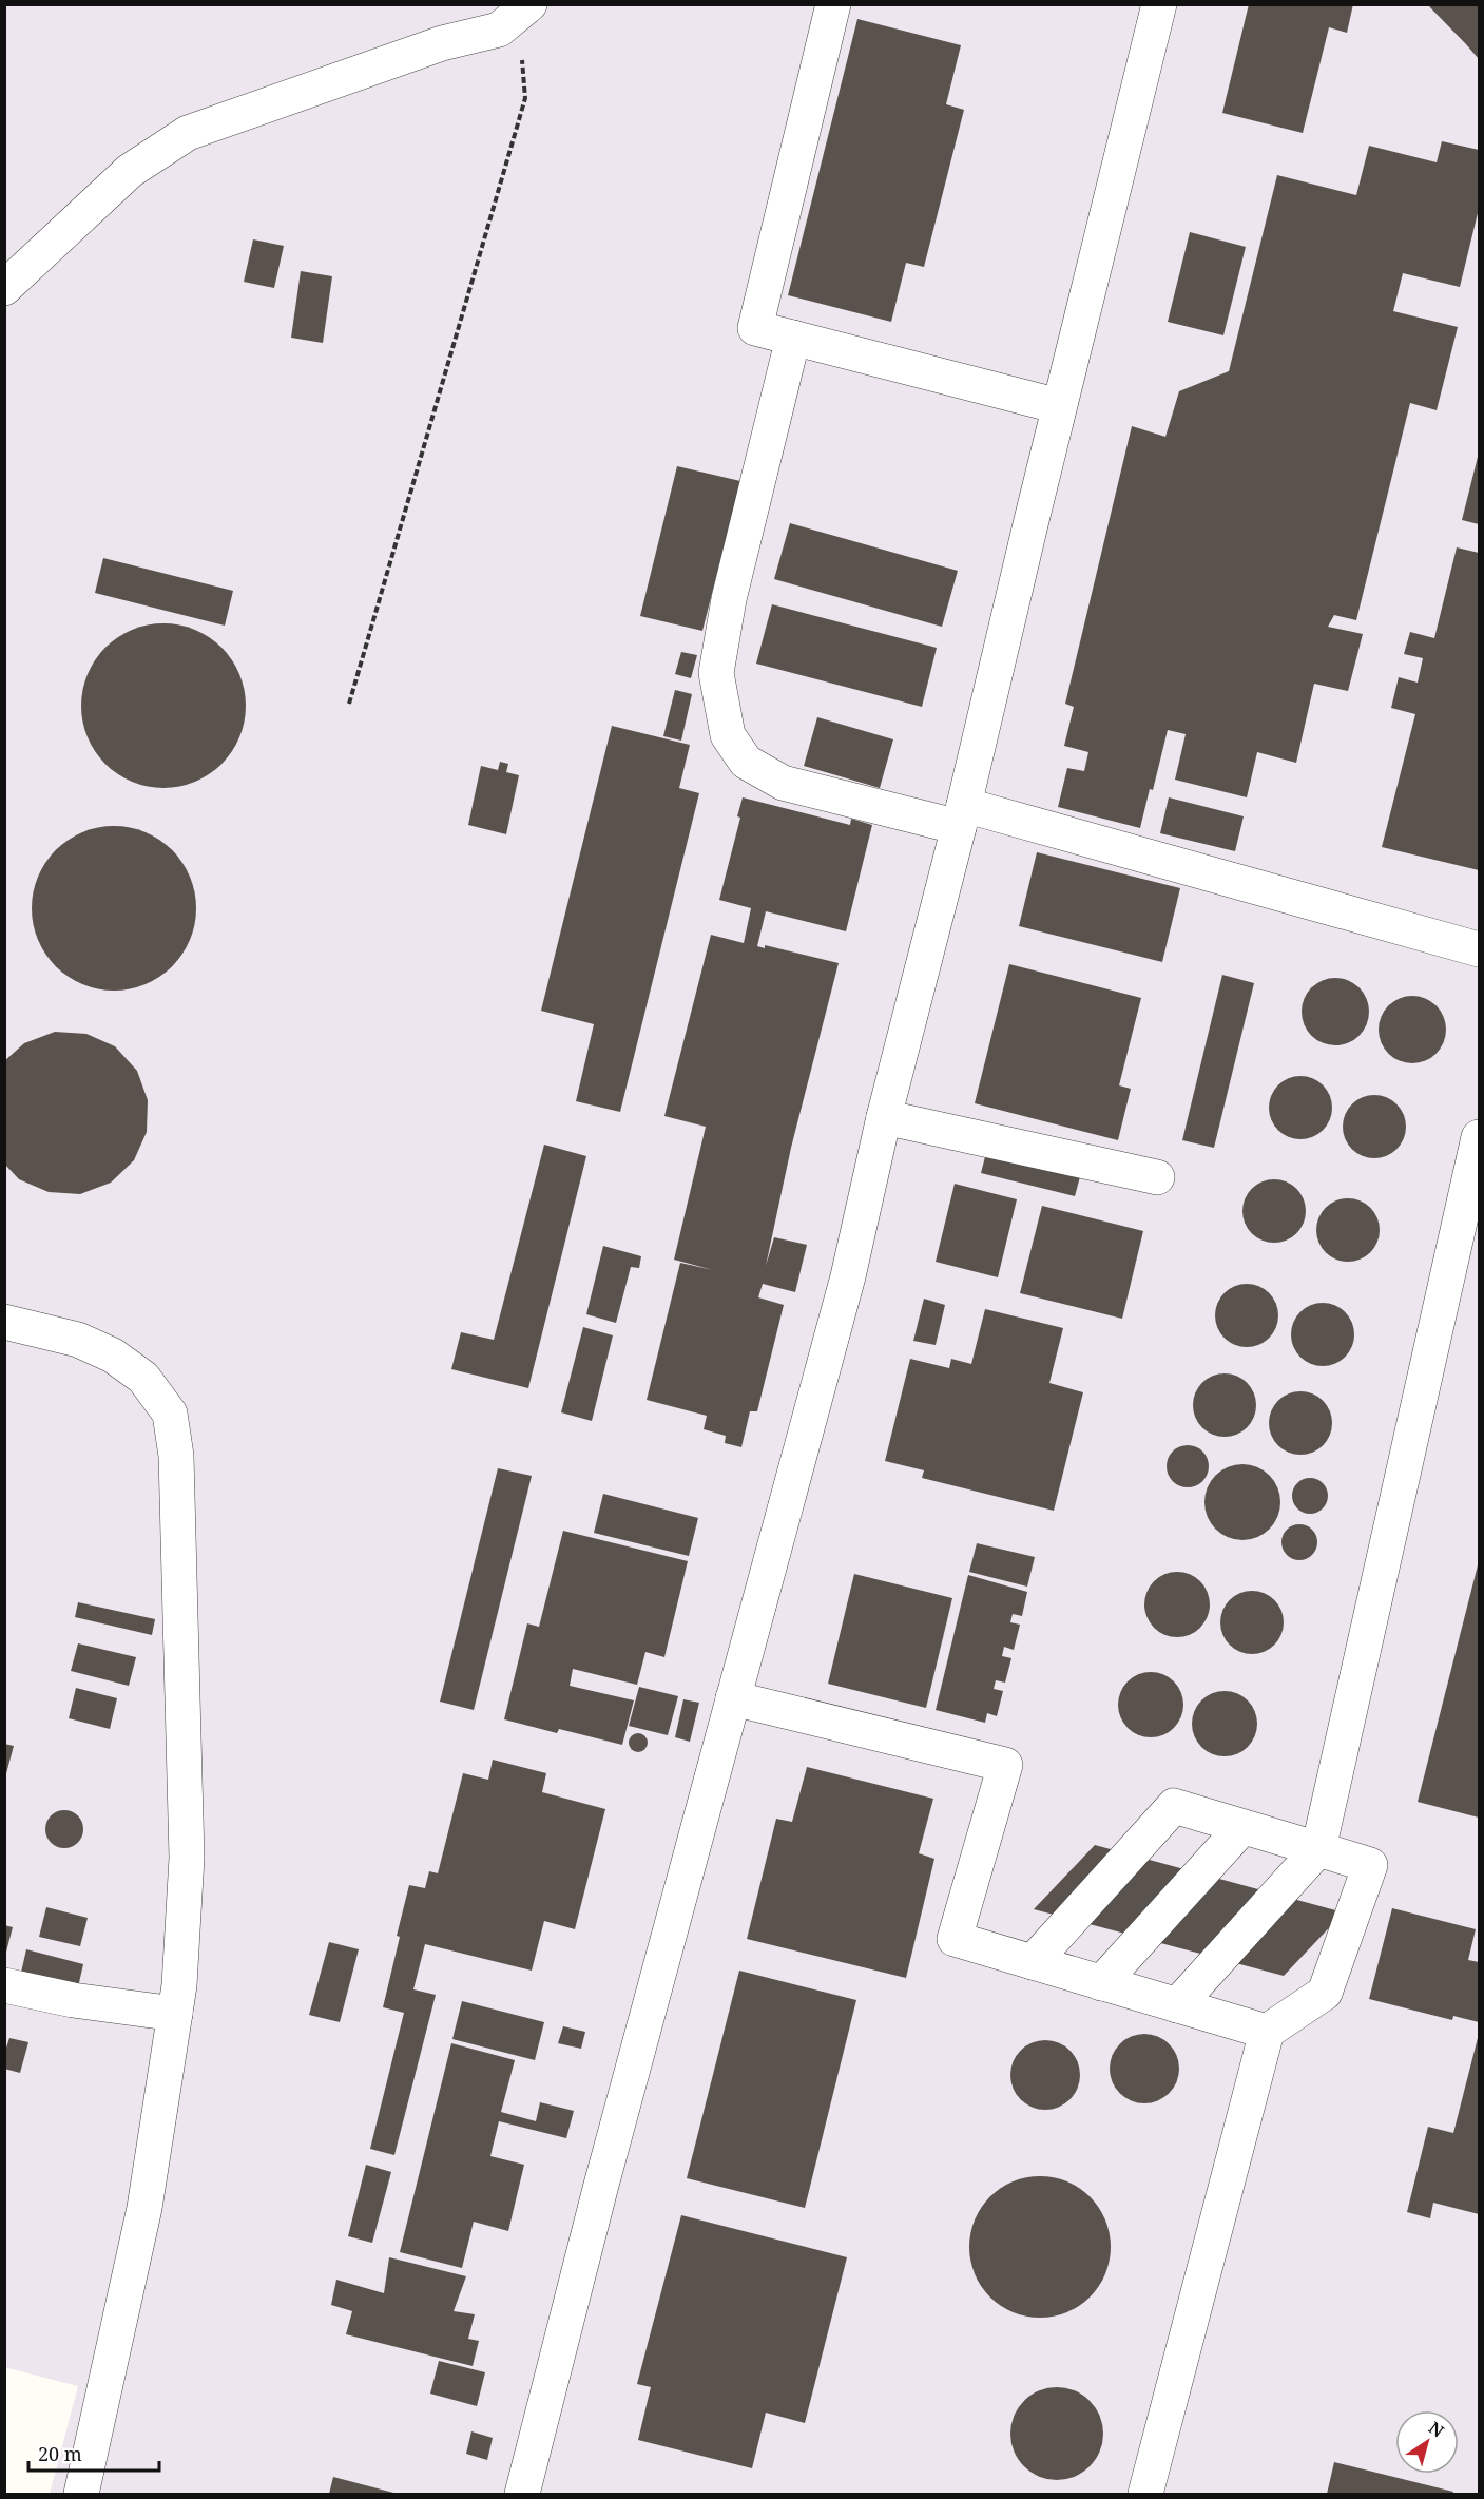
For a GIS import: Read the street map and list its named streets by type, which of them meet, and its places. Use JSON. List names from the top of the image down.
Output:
{
  "scale_bar": "20 m",
  "north": "top right"
}
